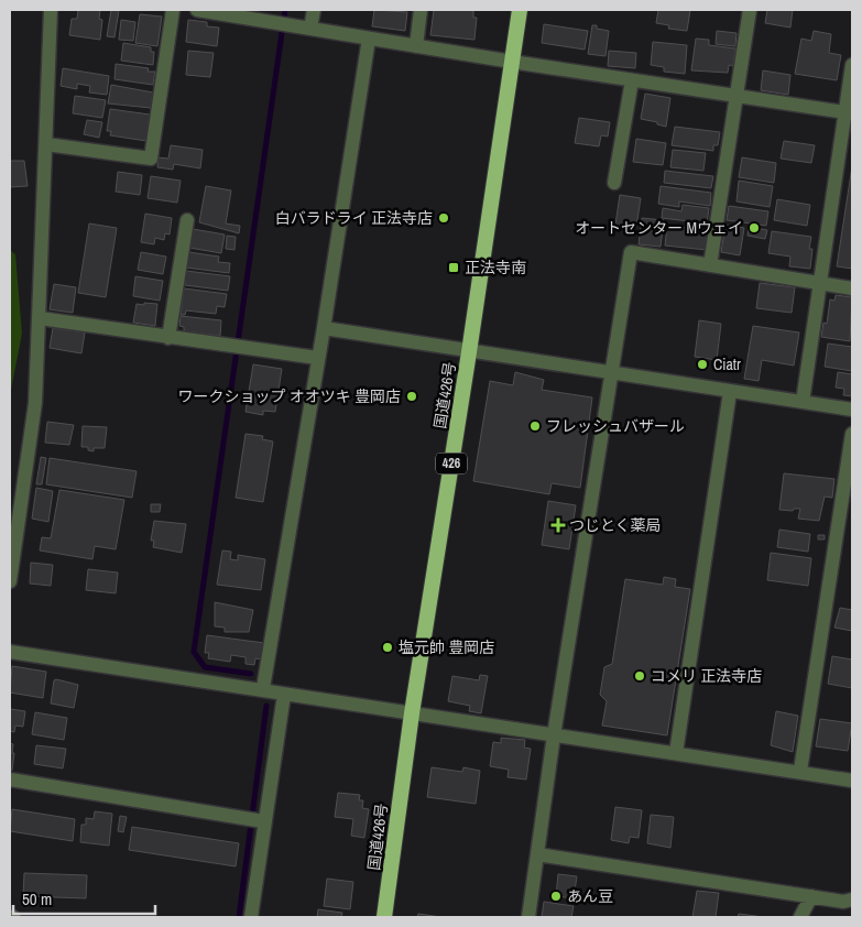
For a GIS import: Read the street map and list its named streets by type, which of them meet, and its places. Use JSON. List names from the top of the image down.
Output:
{
  "streets": {
    "highway": ["国道426号", "426"]
  },
  "places": {
    "other": [
      "白バラドライ 正法寺店",
      "オートセンター Mウェイ",
      "Ciatr",
      "ワークショップ オオツキ 豊岡店",
      "フレッシュバザール",
      "塩元帥 豊岡店",
      "コメリ 正法寺店",
      "あん豆"
    ],
    "transit": ["正法寺南"],
    "health": ["つじとく薬局"]
  },
  "scale_bar": "50 m"
}
